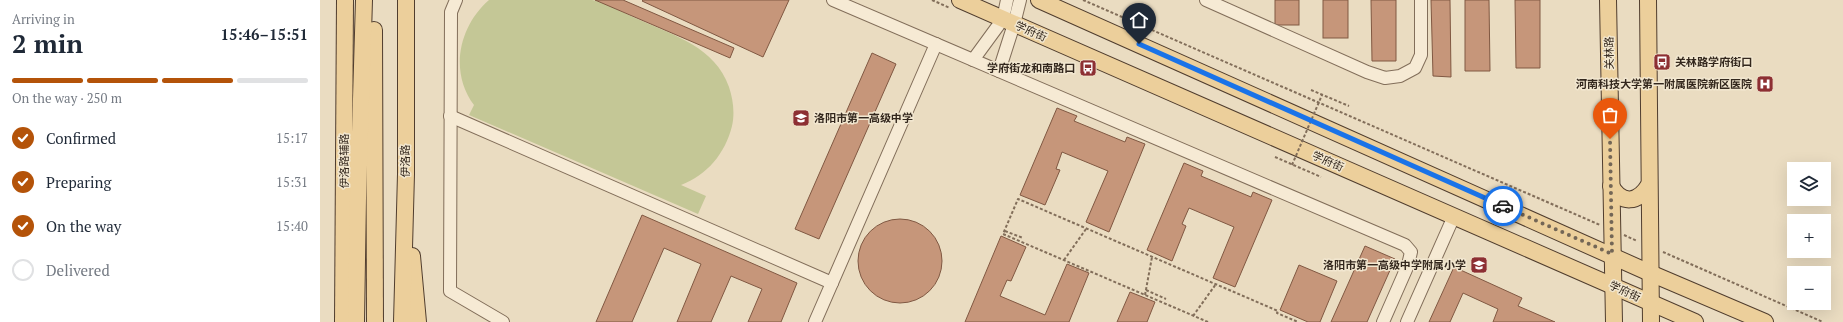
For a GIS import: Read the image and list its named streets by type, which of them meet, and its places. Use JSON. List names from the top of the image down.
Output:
{
  "streets": {
    "main road": [
      "学府街",
      "关林路",
      "伊洛路辅路",
      "伊洛路"
    ]
  },
  "crossings": [
    ["学府街", "关林路"]
  ],
  "places": {
    "bus stop": ["关林路学府街口", "学府街龙和南路口"],
    "hospital": ["河南科技大学第一附属医院新区医院"],
    "school or university": ["洛阳市第一高级中学", "洛阳市第一高级中学附属小学"]
  },
  "page": {
    "heading": ["2 min", "Arriving in", "15:46–15:51"],
    "bar": "On the way · 250 m",
    "list": [
      ["Confirmed", "15:17"],
      ["Preparing", "15:31"],
      ["On the way", "15:40"],
      "Delivered"
    ],
    "map_buttons": ["+", "−"]
  }
}
